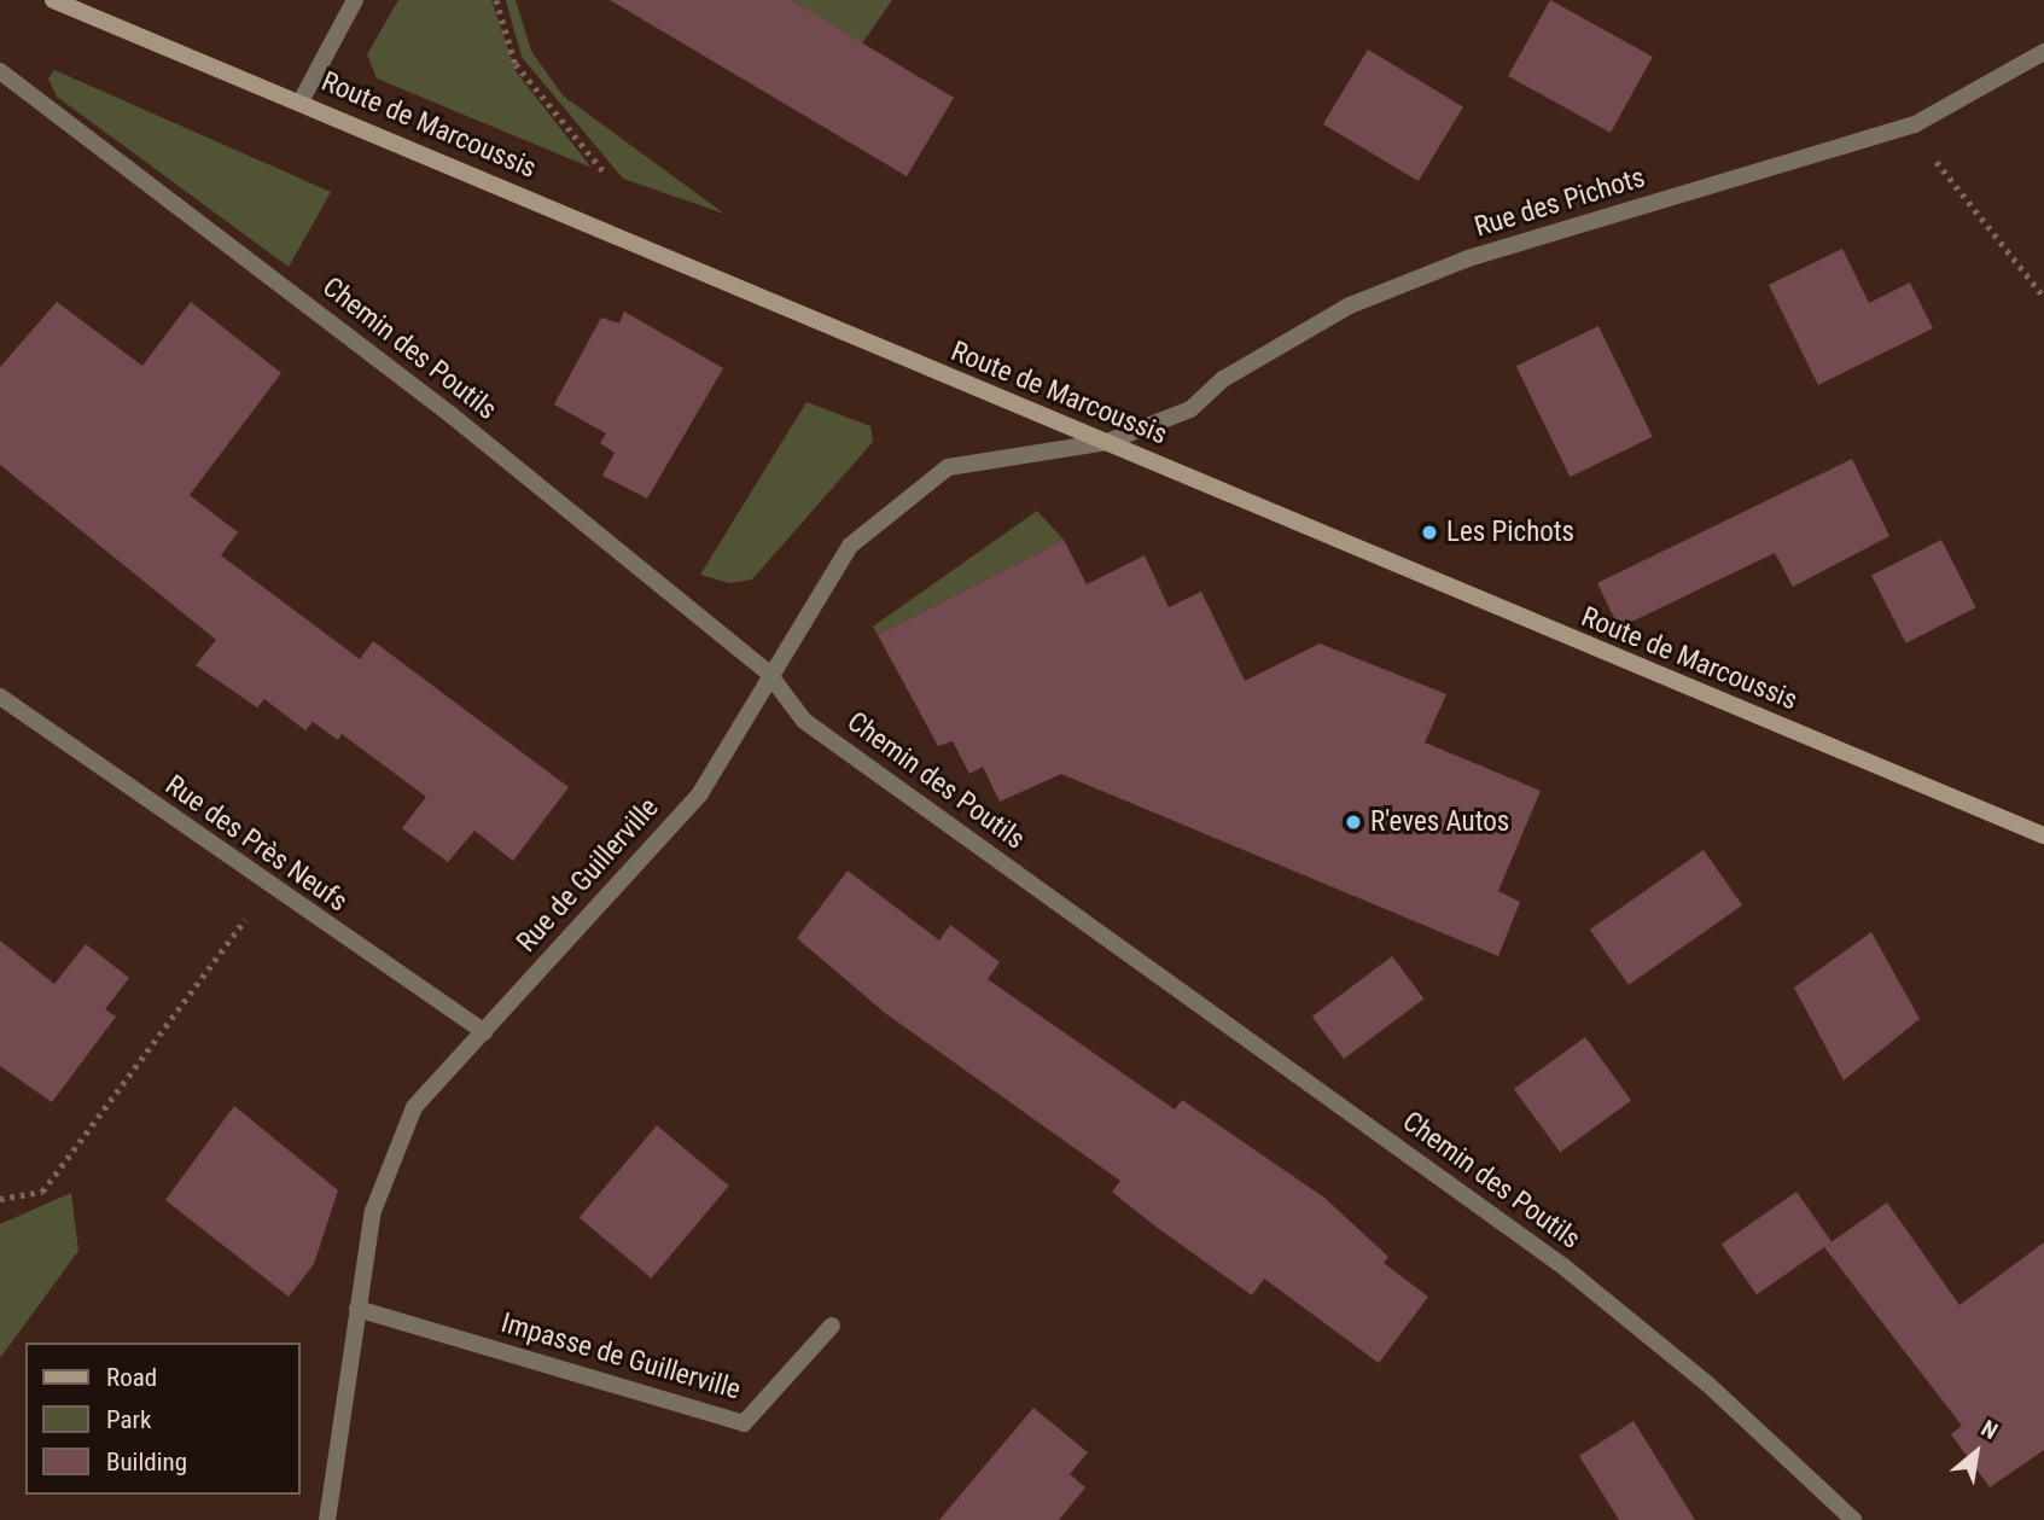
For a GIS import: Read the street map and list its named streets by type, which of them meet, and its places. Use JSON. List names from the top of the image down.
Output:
{
  "streets": {
    "main road": ["Route de Marcoussis"],
    "street": [
      "Rue des Pichots",
      "Chemin des Poutils",
      "Rue des Près Neufs",
      "Rue de Guillerville",
      "Impasse de Guillerville"
    ]
  },
  "crossings": [
    ["Route de Marcoussis", "Rue des Pichots"],
    ["Route de Marcoussis", "Rue de Guillerville"],
    ["Rue des Pichots", "Rue de Guillerville"],
    ["Chemin des Poutils", "Rue de Guillerville"],
    ["Rue des Près Neufs", "Rue de Guillerville"],
    ["Rue de Guillerville", "Impasse de Guillerville"]
  ],
  "places": ["Les Pichots", "R'eves Autos"],
  "legend": ["Road", "Park", "Building"],
  "north": "top right"
}
